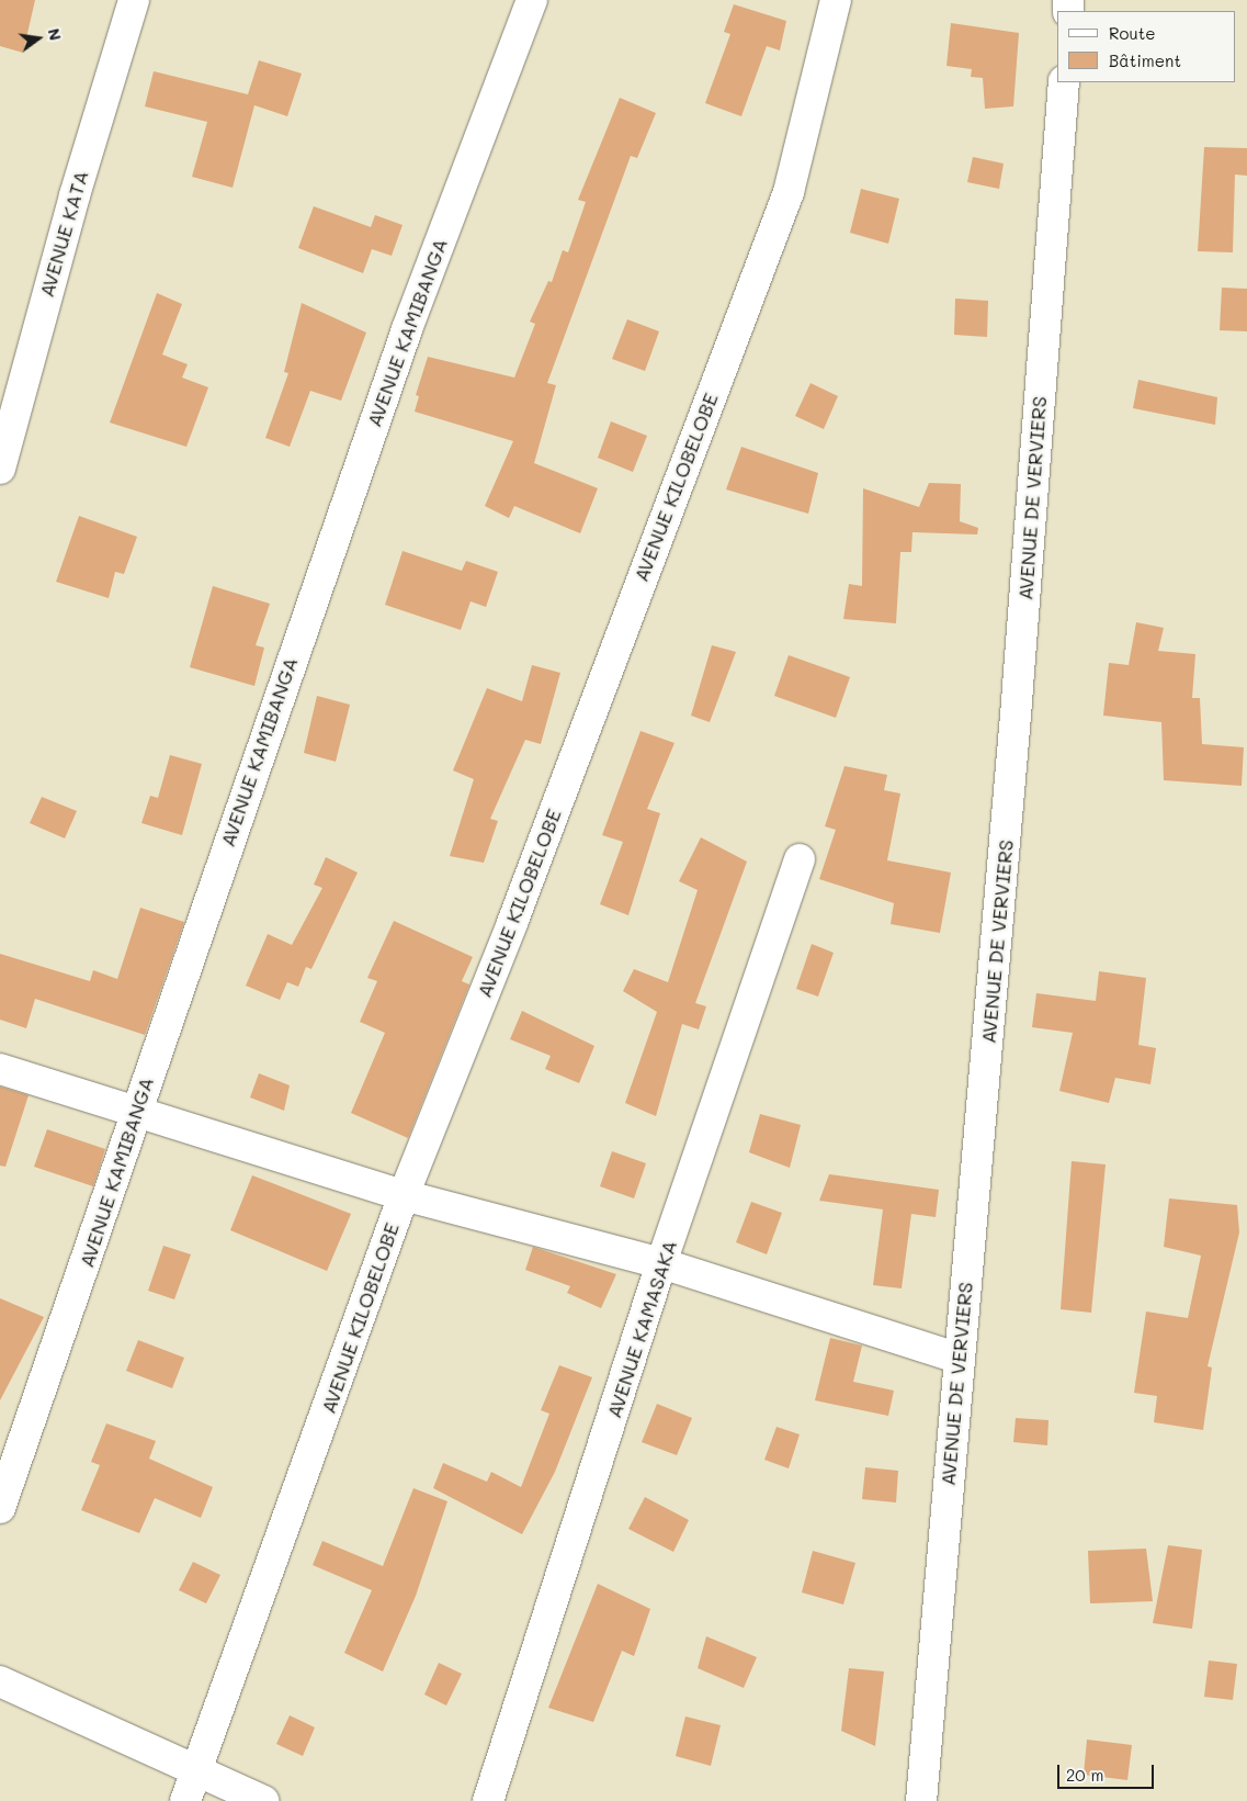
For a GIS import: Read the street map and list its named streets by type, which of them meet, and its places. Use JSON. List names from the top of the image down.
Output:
{
  "streets": {
    "street": [
      "AVENUE KATA",
      "AVENUE KAMIBANGA",
      "AVENUE KILOBELOBE",
      "AVENUE DE VERVIERS",
      "AVENUE KAMASAKA"
    ]
  },
  "legend": ["Route", "Bâtiment"],
  "scale_bar": "20 m",
  "north": "right"
}
